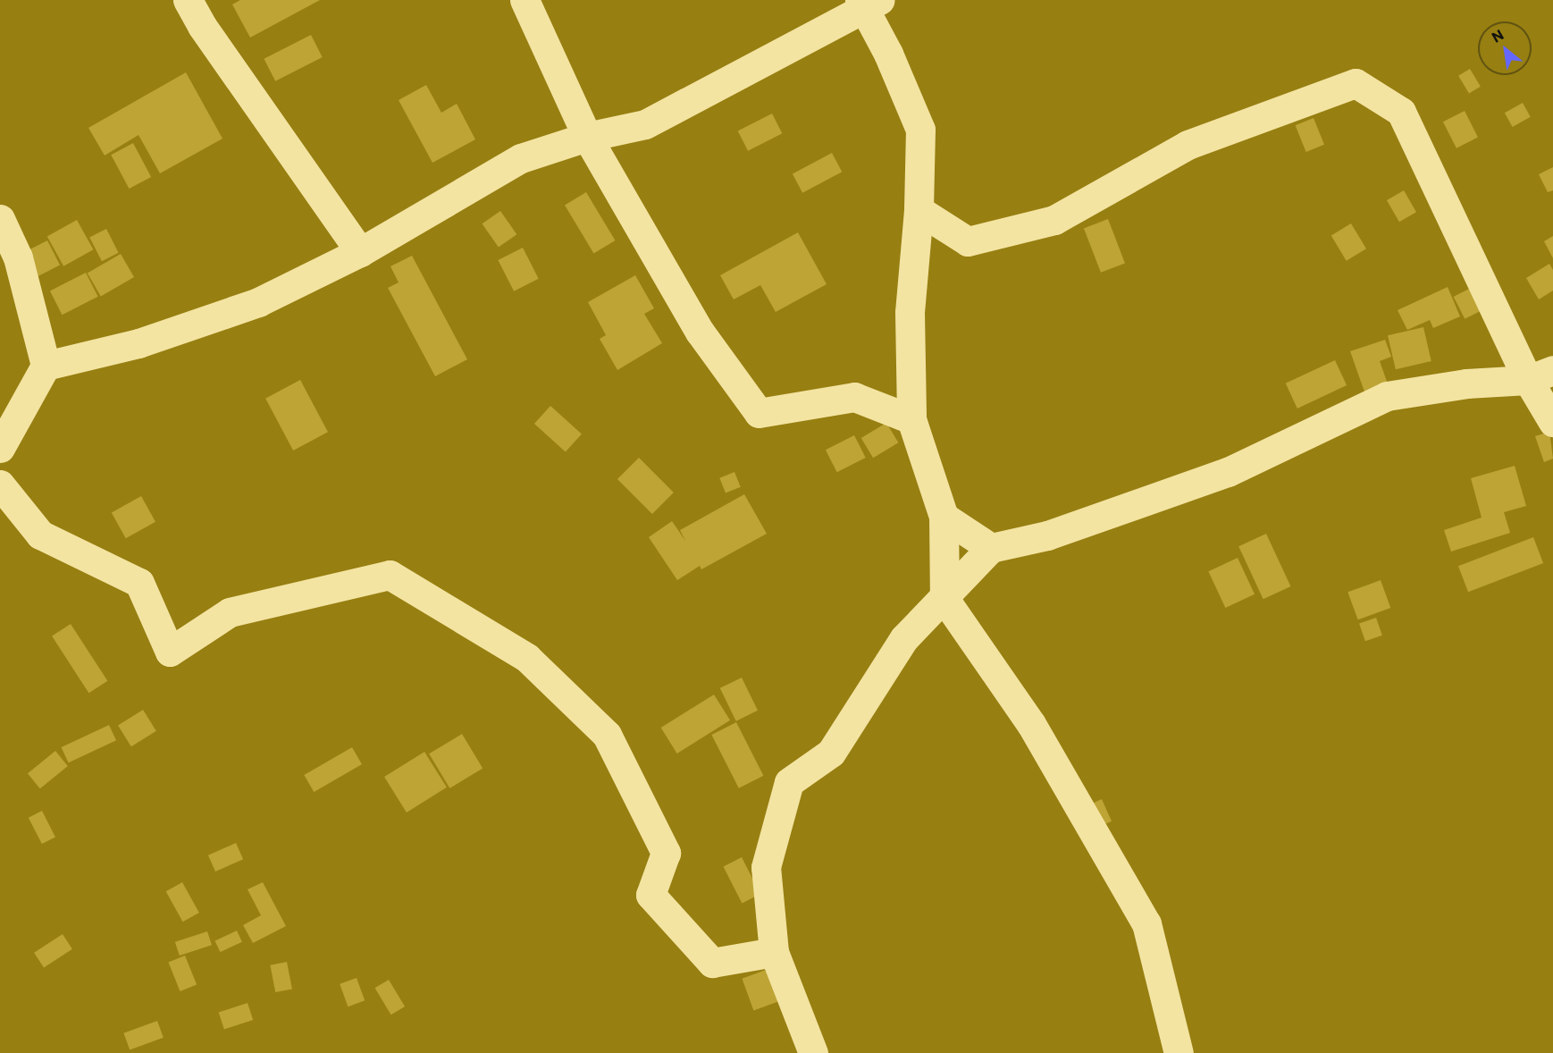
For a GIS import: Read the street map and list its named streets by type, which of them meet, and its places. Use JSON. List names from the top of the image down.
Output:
{
  "north": "top left"
}
